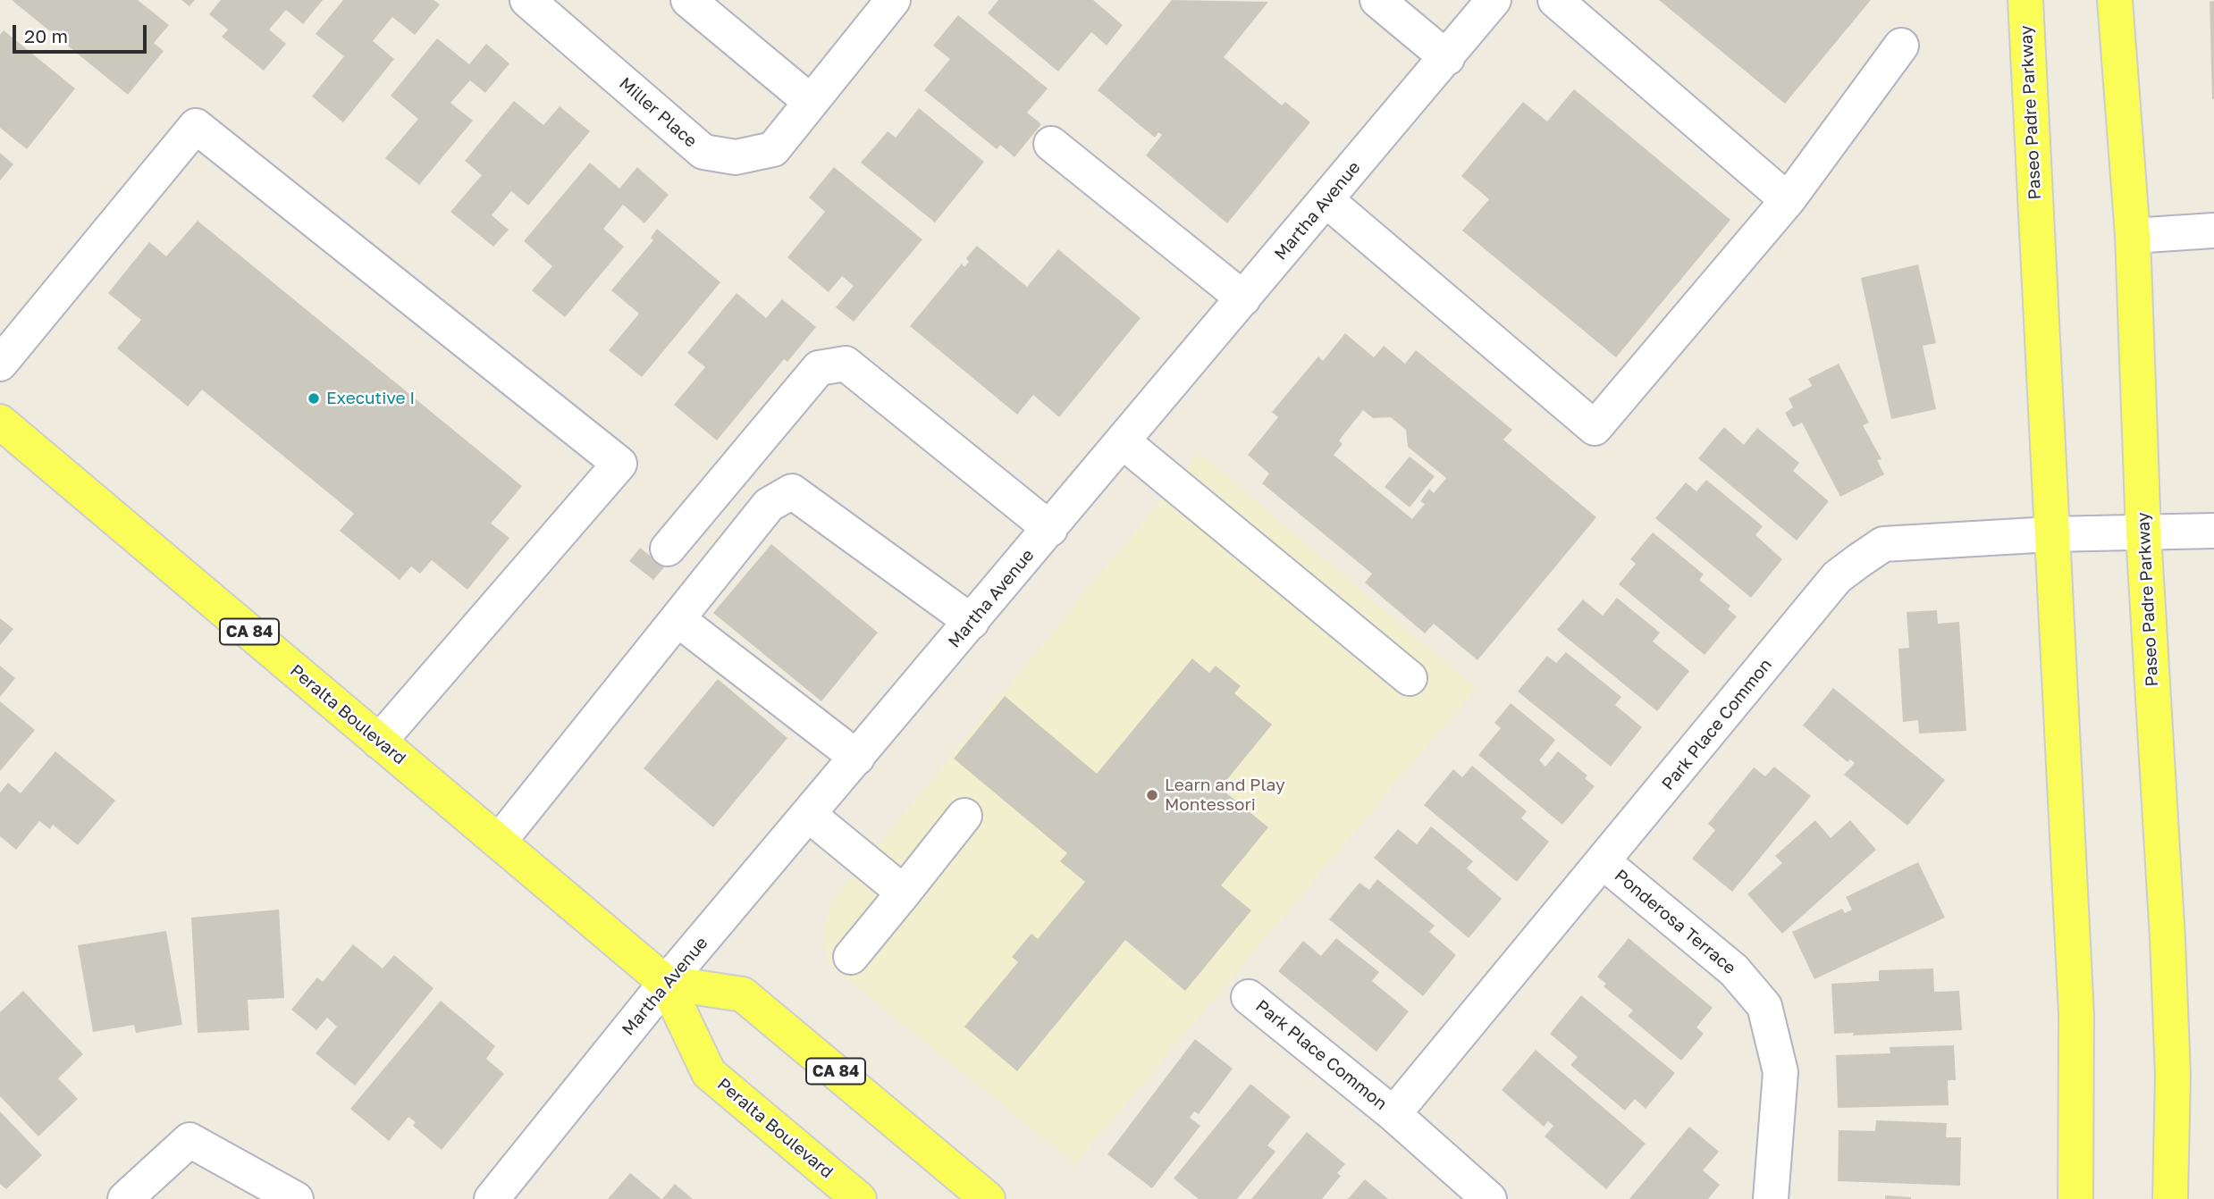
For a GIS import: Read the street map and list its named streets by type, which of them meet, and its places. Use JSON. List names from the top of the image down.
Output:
{
  "streets": {
    "main road": ["Paseo Padre Parkway", "CA 84", "Peralta Boulevard"],
    "street": [
      "Miller Place",
      "Martha Avenue",
      "Park Place Common",
      "Ponderosa Terrace"
    ]
  },
  "crossings": [
    ["Paseo Padre Parkway", "Park Place Common"],
    ["Martha Avenue", "CA 84"],
    ["Martha Avenue", "Peralta Boulevard"],
    ["CA 84", "Peralta Boulevard"],
    ["Park Place Common", "Ponderosa Terrace"]
  ],
  "places": ["Executive I", "Learn and Play Montessori"],
  "scale_bar": "20 m"
}
